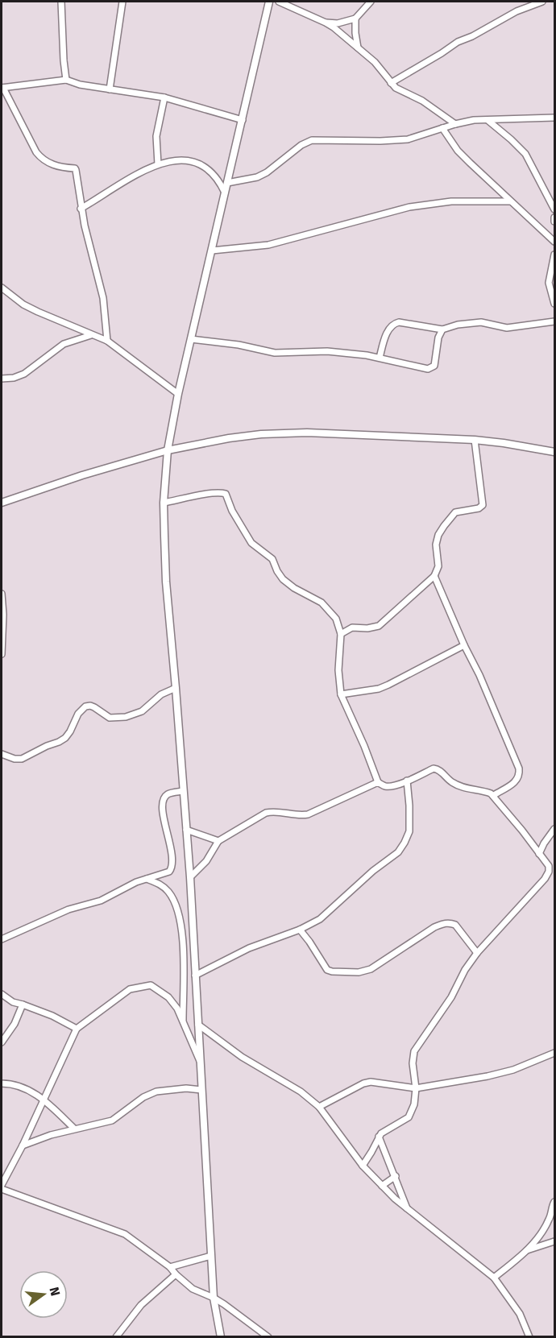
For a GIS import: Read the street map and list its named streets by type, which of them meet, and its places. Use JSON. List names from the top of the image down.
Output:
{
  "north": "right"
}
